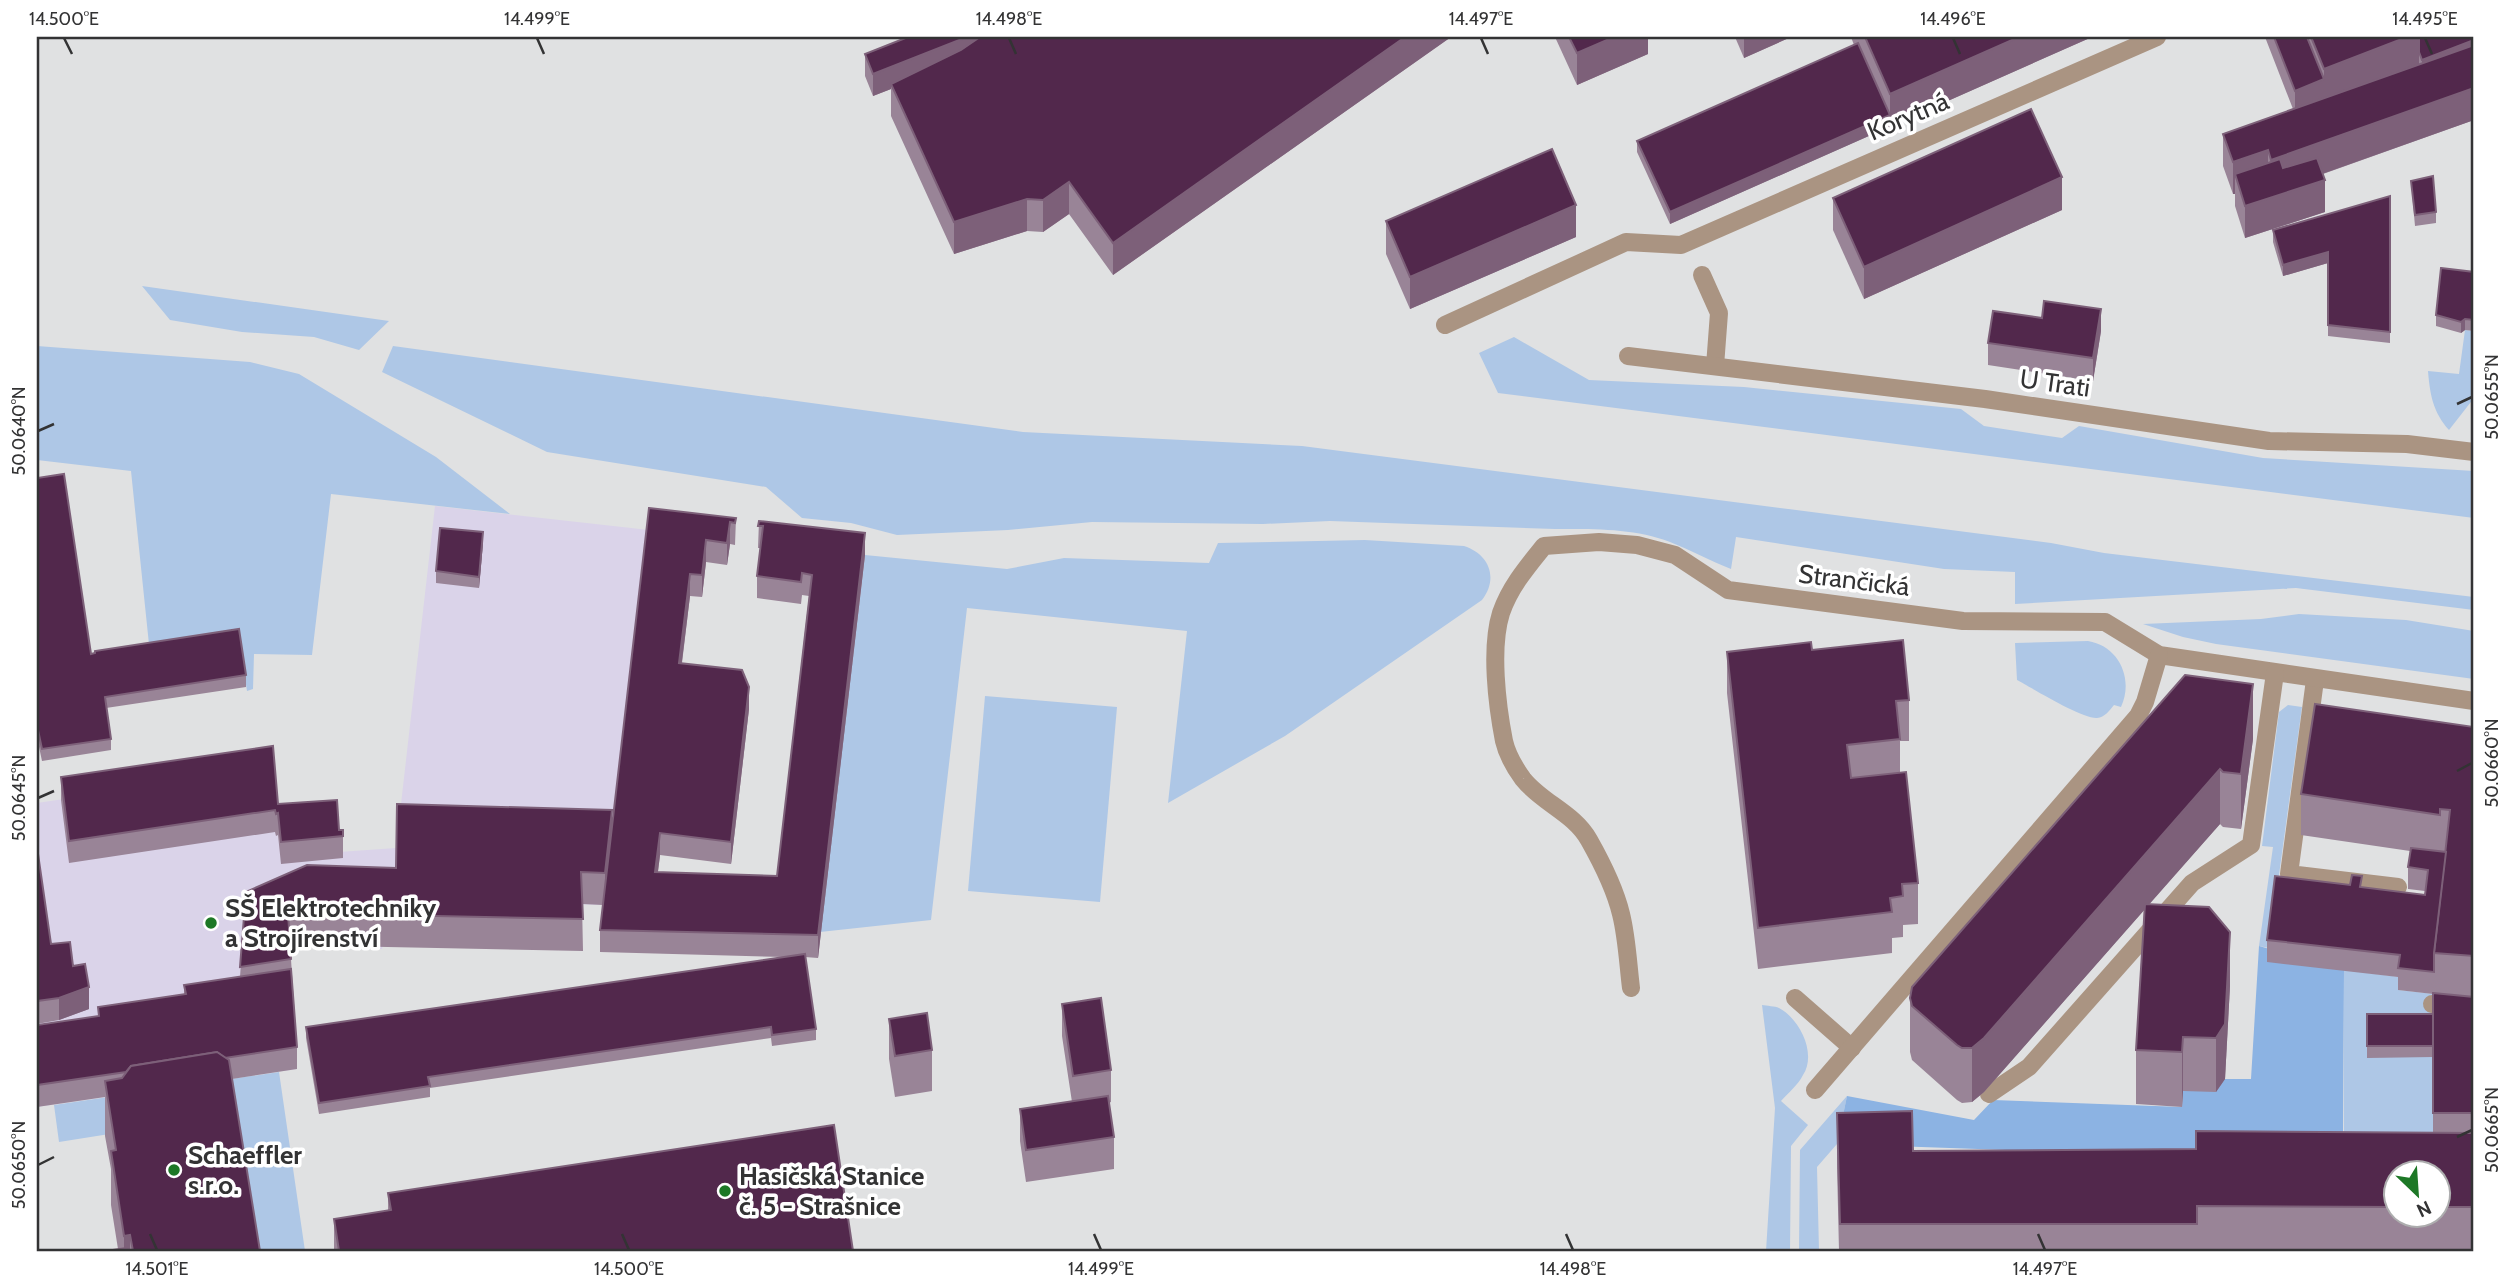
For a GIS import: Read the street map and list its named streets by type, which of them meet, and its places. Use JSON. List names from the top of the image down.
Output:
{
  "streets": {
    "street": ["Korytná", "U Trati", "Strančická"]
  },
  "places": ["SŠ Elektrotechniky a Strojírenství", "Schaeffler s.r.o.", "Hasičská Stanice č. 5 - Strašnice"],
  "north": "bottom right",
  "coordinates": [
    "14.500°E",
    "14.499°E",
    "14.498°E",
    "14.497°E",
    "14.496°E",
    "14.495°E",
    "50.0655°N",
    "50.0640°N",
    "50.0660°N",
    "50.0645°N",
    "50.0665°N",
    "50.0650°N",
    "14.501°E"
  ]
}
